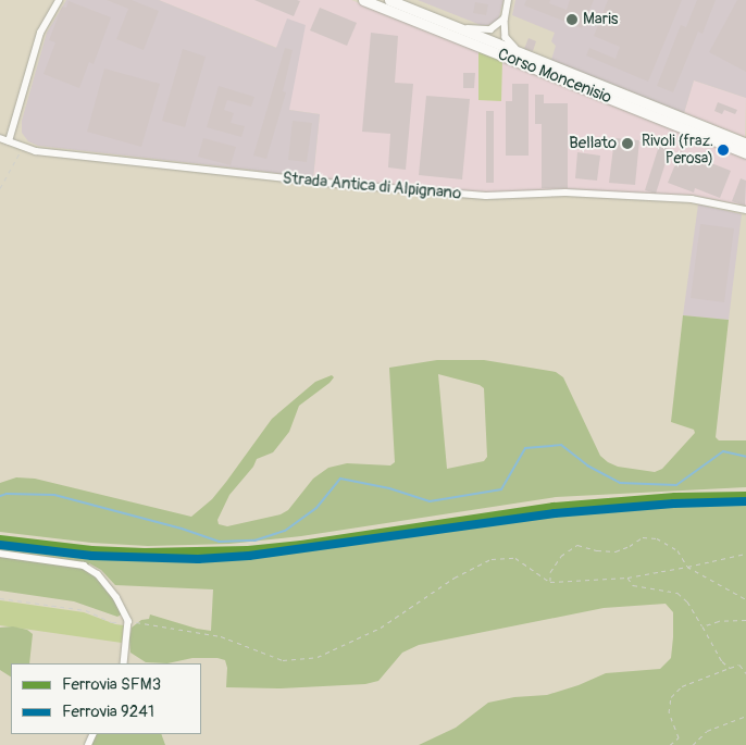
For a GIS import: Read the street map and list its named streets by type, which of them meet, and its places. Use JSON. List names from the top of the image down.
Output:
{
  "streets": {
    "main road": ["Corso Moncenisio"],
    "street": ["Strada Antica di Alpignano"]
  },
  "places": ["Maris", "Bellato", "Rivoli (fraz. Perosa)"],
  "lines": ["rail line SFM3", "rail line 9241"],
  "legend": ["Ferrovia SFM3", "Ferrovia 9241"]
}
